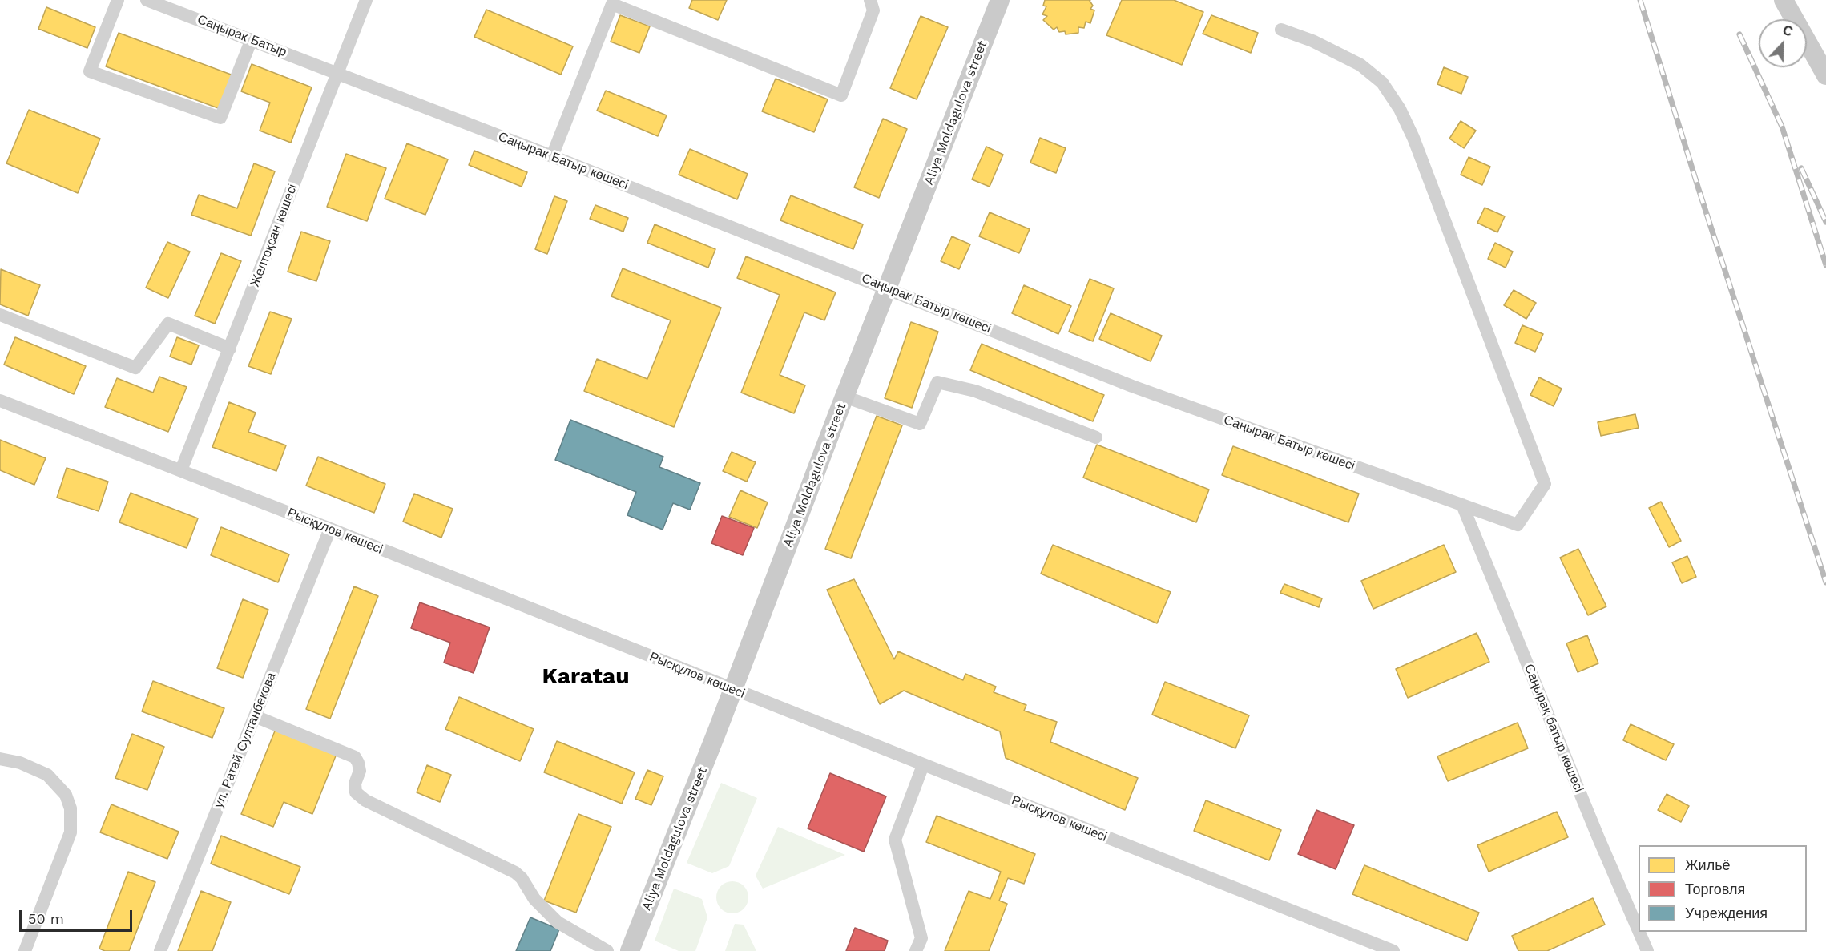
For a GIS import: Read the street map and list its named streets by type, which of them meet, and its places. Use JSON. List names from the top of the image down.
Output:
{
  "streets": {
    "street": [
      "Саңырак Батыр",
      "Aliya Moldagulova street",
      "Саңырак Батыр көшесі",
      "Желтоқсан көшесі",
      "Рысқұлов көшесі",
      "Саңырақ батыр көшесі",
      "ул. Ратай Султанбекова"
    ]
  },
  "crossings": [
    ["Саңырак Батыр", "Саңырак Батыр көшесі"],
    ["Саңырак Батыр", "Желтоқсан көшесі"],
    ["Aliya Moldagulova street", "Саңырак Батыр көшесі"],
    ["Aliya Moldagulova street", "Рысқұлов көшесі"],
    ["Саңырак Батыр көшесі", "Желтоқсан көшесі"],
    ["Саңырак Батыр көшесі", "Саңырақ батыр көшесі"],
    ["Желтоқсан көшесі", "Рысқұлов көшесі"],
    ["Рысқұлов көшесі", "ул. Ратай Султанбекова"]
  ],
  "districts": ["Karatau"],
  "legend": ["Жильё", "Торговля", "Учреждения"],
  "scale_bar": "50 m",
  "north": "top"
}
